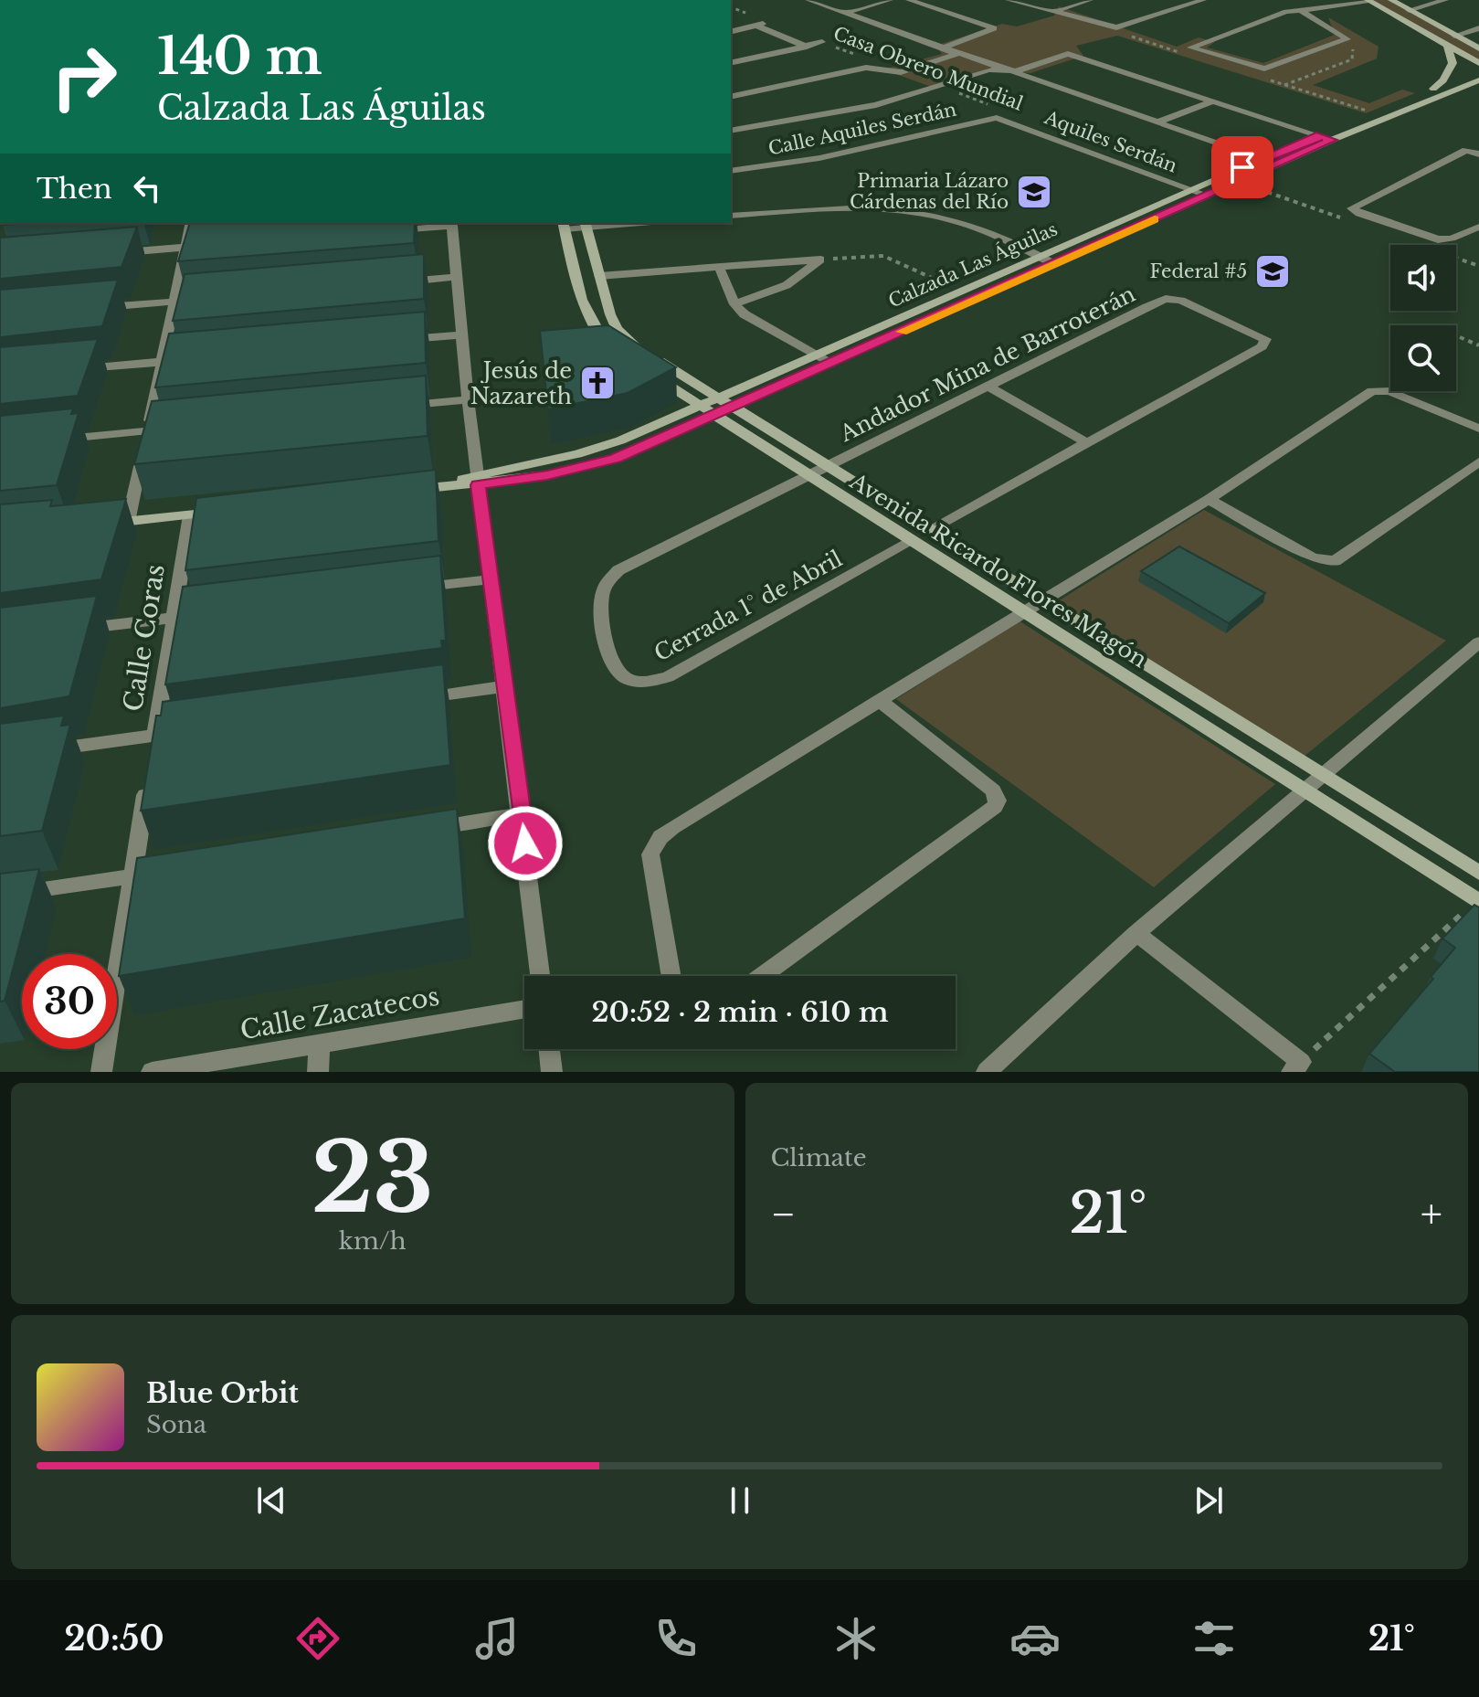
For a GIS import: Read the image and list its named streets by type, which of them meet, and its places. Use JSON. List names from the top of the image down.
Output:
{
  "streets": {
    "street": [
      "Calle Aquiles Serdán",
      "Aquiles Serdán",
      "Calzada Las Águilas",
      "Andador Mina de Barroterán",
      "Avenida Ricardo Flores Magón",
      "Cerrada 1° de Abril",
      "Calle Coras",
      "Calle Zacatecos"
    ],
    "path": ["Casa Obrero Mundial"]
  },
  "crossings": [
    ["Calle Aquiles Serdán", "Aquiles Serdán"],
    ["Aquiles Serdán", "Calzada Las Águilas"],
    ["Calzada Las Águilas", "Avenida Ricardo Flores Magón"],
    ["Andador Mina de Barroterán", "Avenida Ricardo Flores Magón"],
    ["Andador Mina de Barroterán", "Cerrada 1° de Abril"],
    ["Avenida Ricardo Flores Magón", "Cerrada 1° de Abril"]
  ],
  "places": {
    "school or university": ["Primaria Lázaro Cárdenas del Río", "Federal #5"],
    "church": ["Jesús de Nazareth"]
  },
  "page": {
    "turn": ["140 m", "Calzada Las Águilas"],
    "then": "Then",
    "limit": "30",
    "trip": "20:52 · 2 min · 610 m",
    "tile": [
      ["23", "km/h"],
      "Climate"
    ],
    "heat": ["−", "21°", "+"],
    "song": ["Blue Orbit", "Sona"],
    "tabs": ["20:50", "21°"]
  }
}
